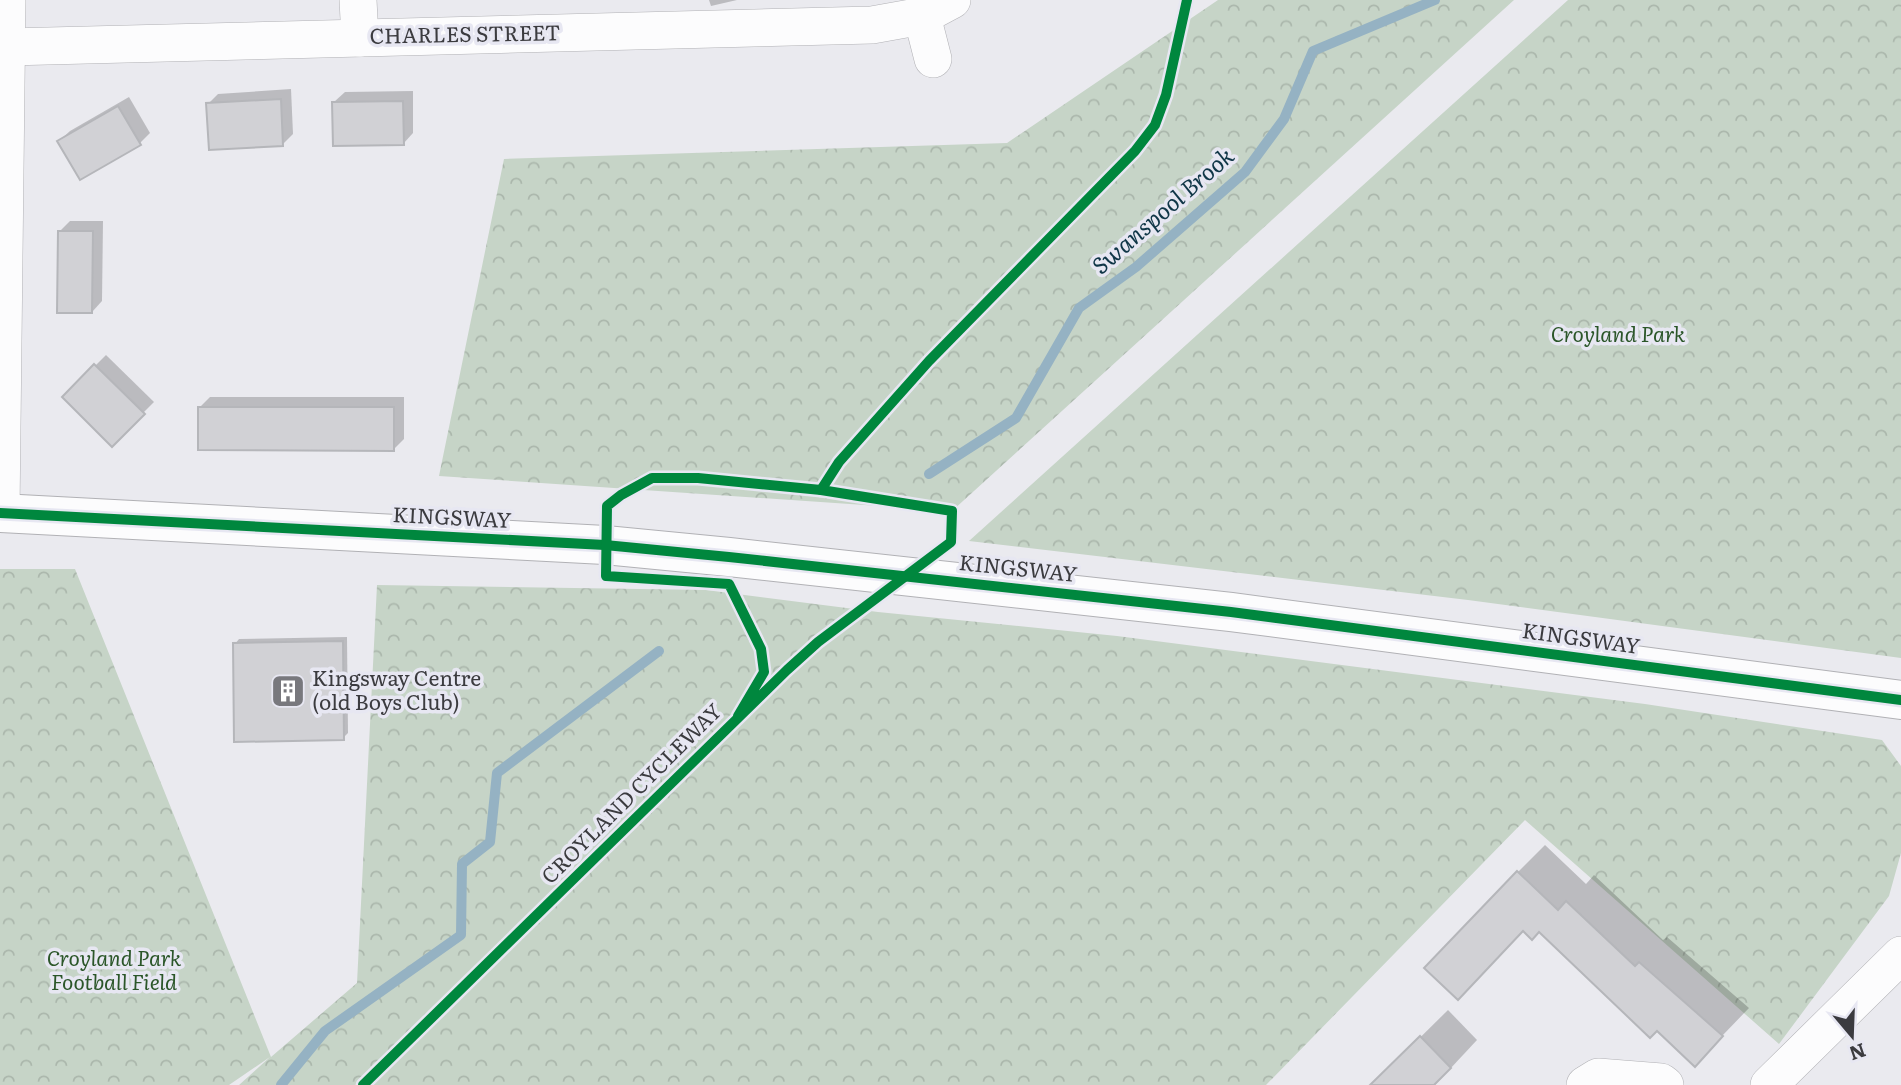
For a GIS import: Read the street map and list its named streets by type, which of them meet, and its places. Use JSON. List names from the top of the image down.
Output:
{
  "streets": {
    "street": ["CHARLES STREET", "KINGSWAY"],
    "cycle path": ["CROYLAND CYCLEWAY"]
  },
  "water": ["Swanspool Brook"],
  "parks": ["Croyland Park", "Croyland Park Football Field"],
  "places": {
    "building": ["Kingsway Centre (old Boys Club)"]
  },
  "north": "bottom"
}
